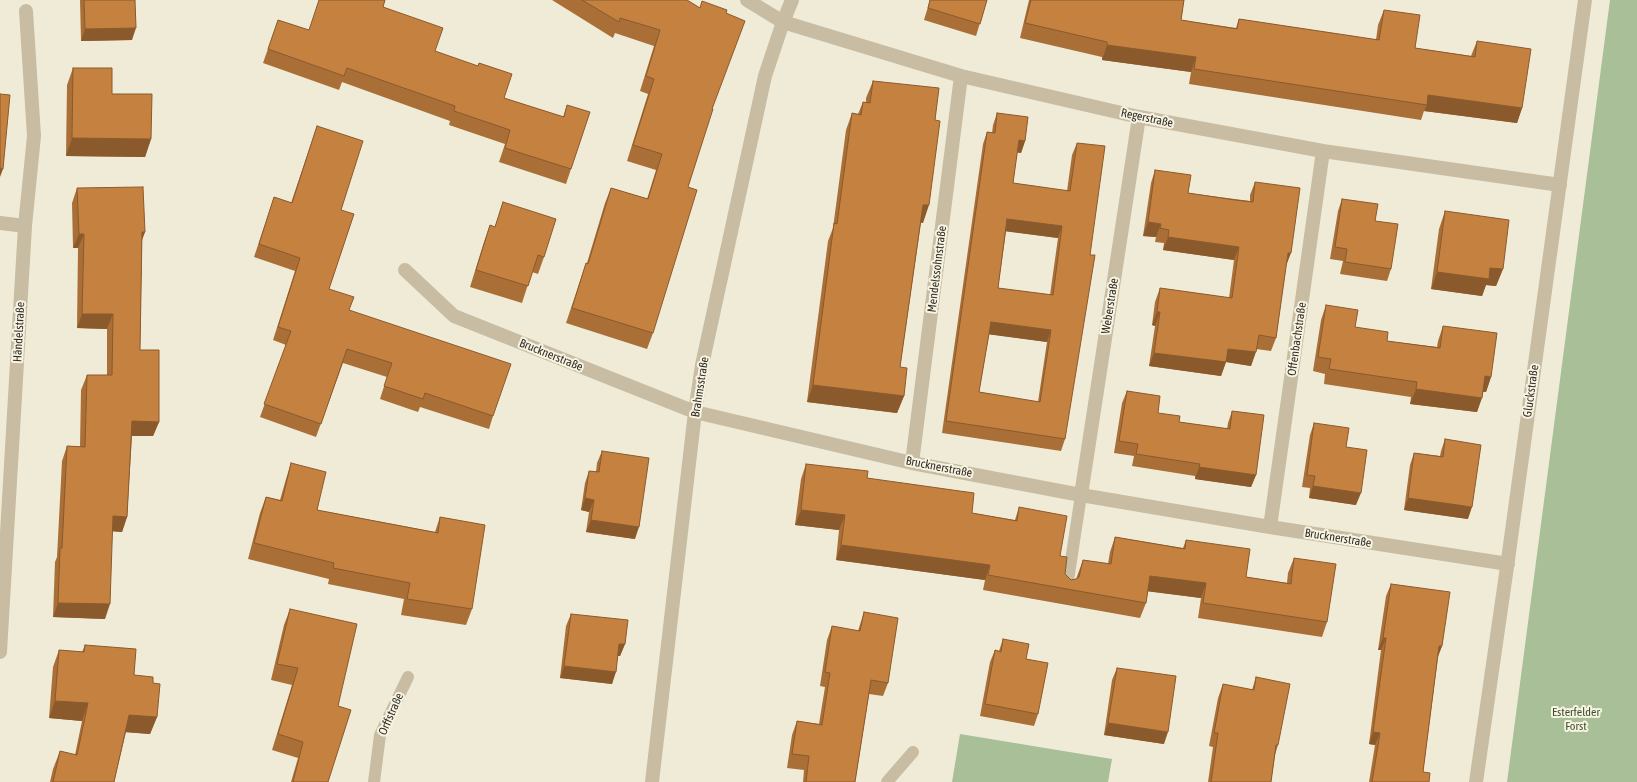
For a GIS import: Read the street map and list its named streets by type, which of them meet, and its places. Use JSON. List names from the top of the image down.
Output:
{
  "streets": {
    "street": [
      "Regerstraße",
      "Mendelssohnstraße",
      "Weberstraße",
      "Händelstraße",
      "Offenbachstraße",
      "Brucknerstraße",
      "Brahmsstraße",
      "Gluckstraße"
    ],
    "lane": ["Orffstraße"]
  },
  "crossings": [
    ["Regerstraße", "Mendelssohnstraße"],
    ["Regerstraße", "Weberstraße"],
    ["Regerstraße", "Offenbachstraße"],
    ["Regerstraße", "Brahmsstraße"],
    ["Regerstraße", "Gluckstraße"],
    ["Mendelssohnstraße", "Brucknerstraße"],
    ["Weberstraße", "Brucknerstraße"],
    ["Offenbachstraße", "Brucknerstraße"],
    ["Brucknerstraße", "Brahmsstraße"],
    ["Brucknerstraße", "Gluckstraße"]
  ],
  "parks": ["Esterfelder Forst"]
}
